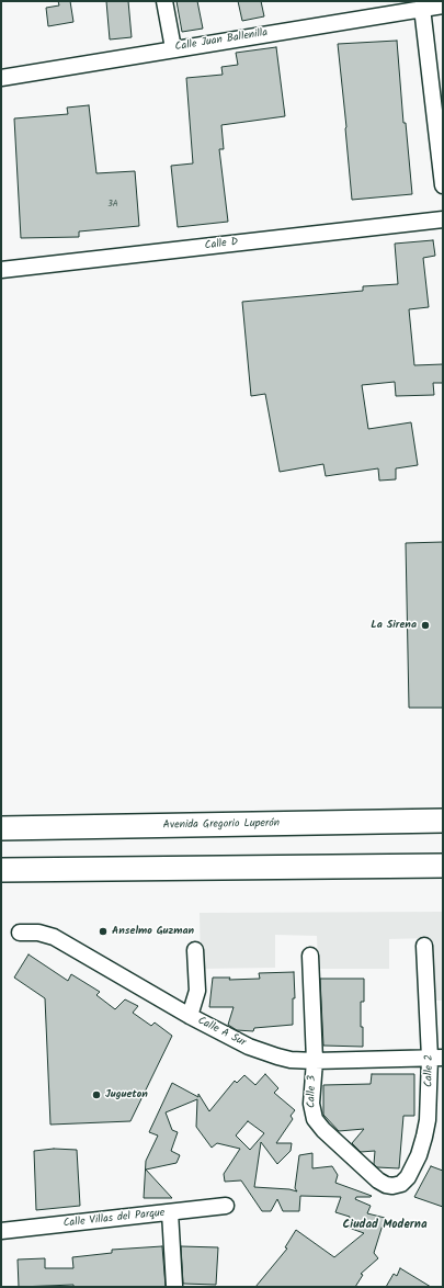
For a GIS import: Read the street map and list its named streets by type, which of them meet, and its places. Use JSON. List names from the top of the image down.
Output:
{
  "streets": {
    "main road": ["Avenida Gregorio Luperón"],
    "street": [
      "Calle Juan Ballenilla",
      "Calle D",
      "Calle A Sur",
      "Calle 2",
      "Calle 3",
      "Calle Villas del Parque"
    ]
  },
  "crossings": [
    ["Calle A Sur", "Calle 2"],
    ["Calle A Sur", "Calle 3"],
    ["Calle 2", "Calle 3"]
  ],
  "districts": ["Ciudad Moderna"],
  "places": ["La Sirena", "Anselmo Guzman", "Jugueton"],
  "house_numbers": ["3A"]
}
